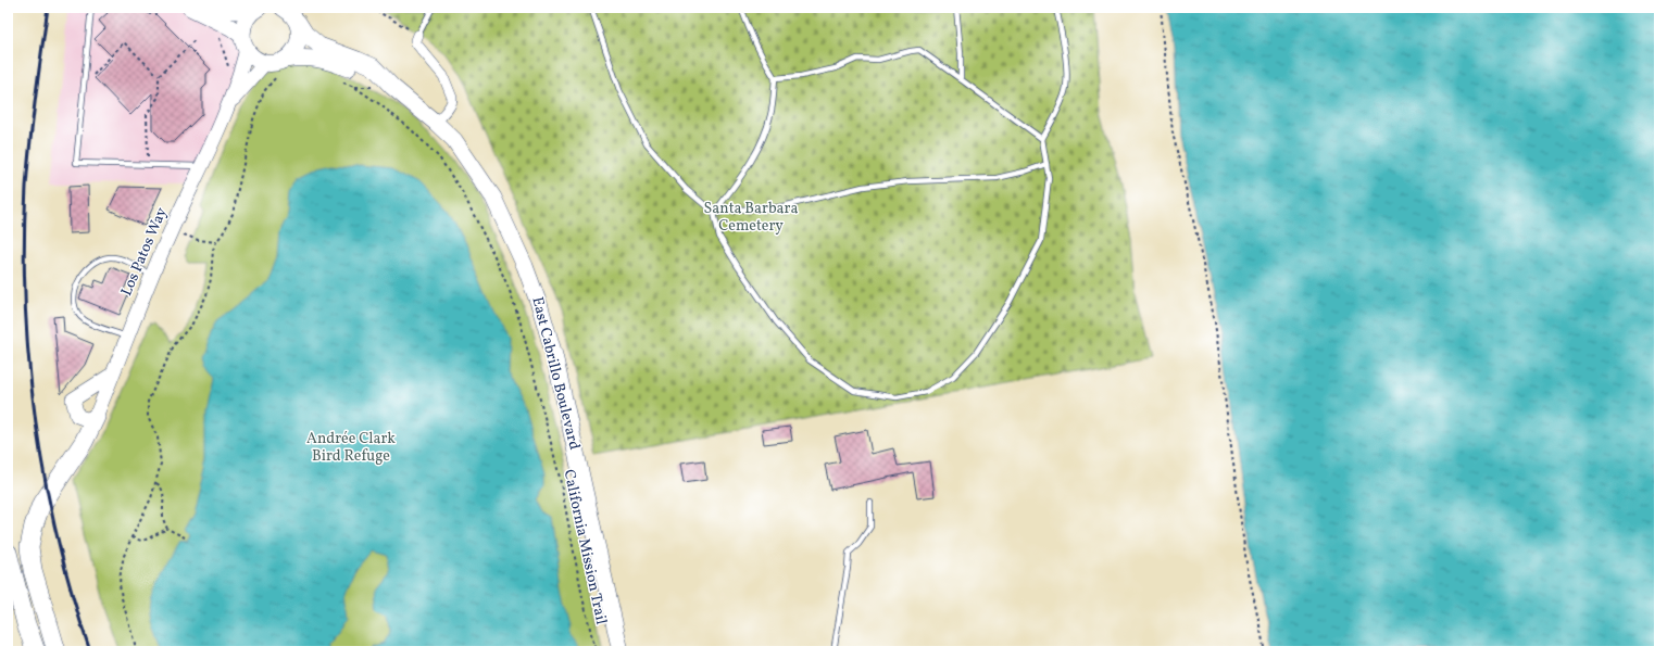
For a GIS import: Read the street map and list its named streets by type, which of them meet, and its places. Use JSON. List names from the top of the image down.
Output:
{
  "streets": {
    "main road": ["Los Patos Way", "East Cabrillo Boulevard"],
    "path": ["California Mission Trail"]
  },
  "crossings": [
    ["Los Patos Way", "East Cabrillo Boulevard"]
  ],
  "parks": ["Santa Barbara Cemetery", "Andrée Clark Bird Refuge"]
}
